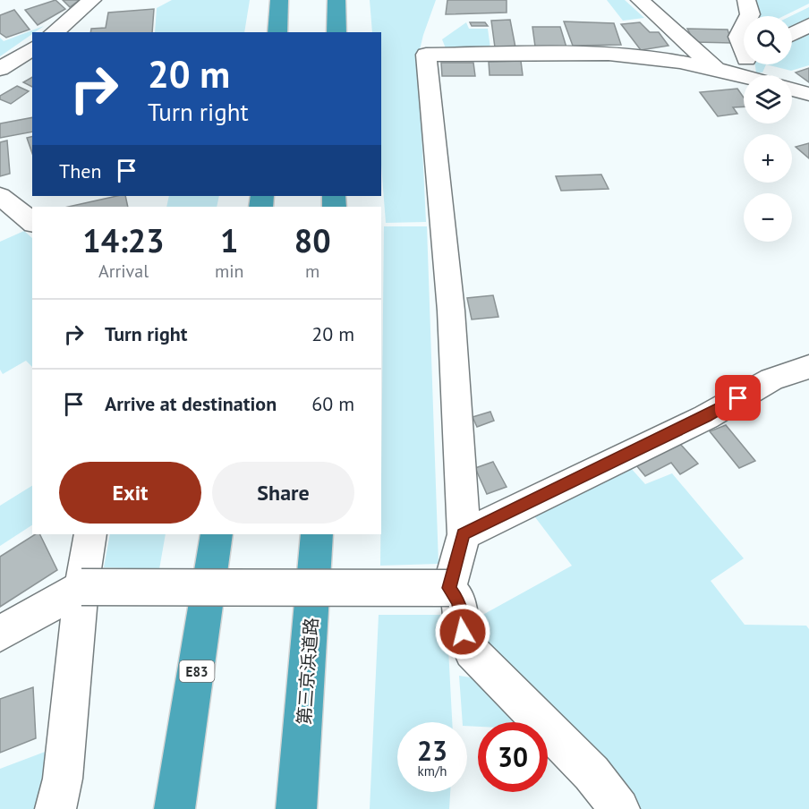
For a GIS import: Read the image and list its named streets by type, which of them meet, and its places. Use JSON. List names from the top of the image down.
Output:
{
  "streets": {
    "highway": ["E83", "第三京浜道路"]
  },
  "page": {
    "map_buttons": ["+", "−"],
    "turn": ["20 m", "Turn right"],
    "then": "Then",
    "eta": [
      "14:23",
      "Arrival",
      "1",
      "min",
      "80",
      "m"
    ],
    "list": [
      {
        "name": "Turn right",
        "value": "20 m"
      },
      {
        "name": "Arrive at destination",
        "value": "60 m"
      }
    ],
    "buttons": ["Exit", "Share"],
    "speed": "23 km/h",
    "limit": "30"
  }
}
